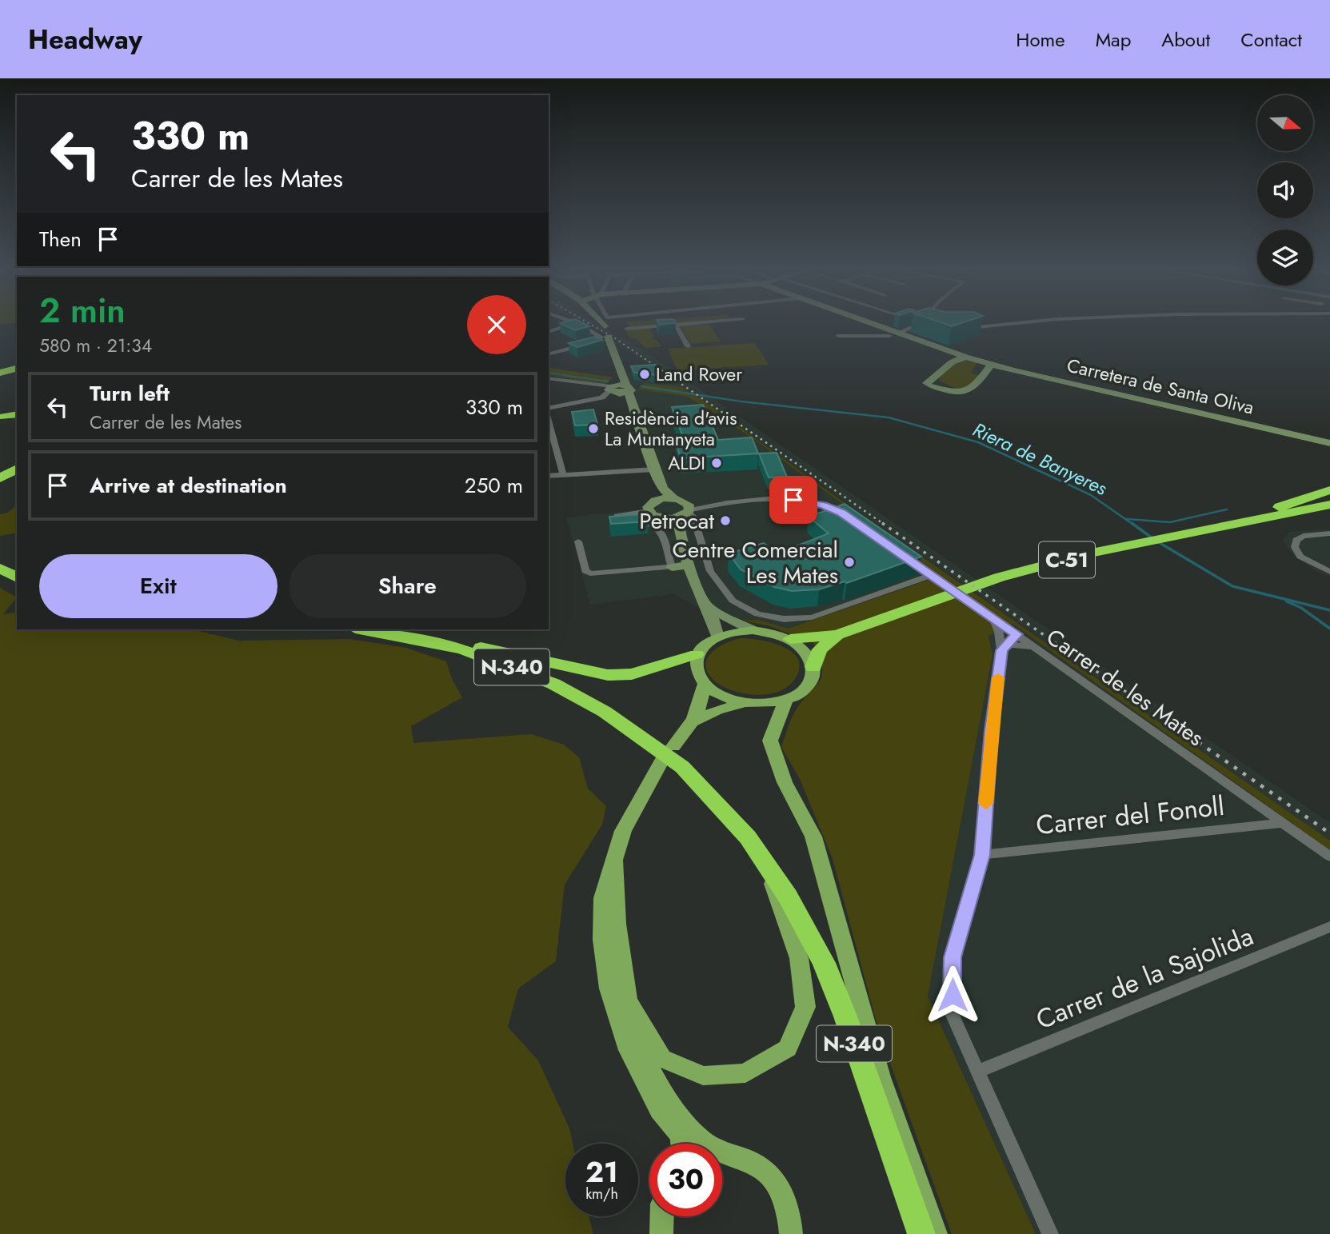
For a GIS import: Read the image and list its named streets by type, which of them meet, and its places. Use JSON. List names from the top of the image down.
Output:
{
  "streets": {
    "highway": ["C-51", "N-340"],
    "street": [
      "Carretera de Santa Oliva",
      "Carrer de les Mates",
      "Carrer del Fonoll",
      "Carrer de la Sajolida"
    ]
  },
  "crossings": [
    ["Carrer de les Mates", "Carrer del Fonoll"]
  ],
  "water": ["Riera de Banyeres"],
  "places": [
    "Land Rover",
    "Residència d'avis La Muntanyeta",
    "ALDI",
    "Petrocat",
    "Centre Comercial Les Mates"
  ],
  "north": "right",
  "page": {
    "header": "Headway",
    "nav": [
      "Home",
      "Map",
      "About",
      "Contact"
    ],
    "turn": ["330 m", "Carrer de les Mates"],
    "then": "Then",
    "heading": ["2 min", "580 m · 21:34"],
    "list": [
      {
        "name": "Turn left",
        "note": "Carrer de les Mates",
        "value": "330 m"
      },
      {
        "name": "Arrive at destination",
        "value": "250 m"
      }
    ],
    "buttons": ["Exit", "Share"],
    "speed": "21 km/h",
    "limit": "30"
  }
}
